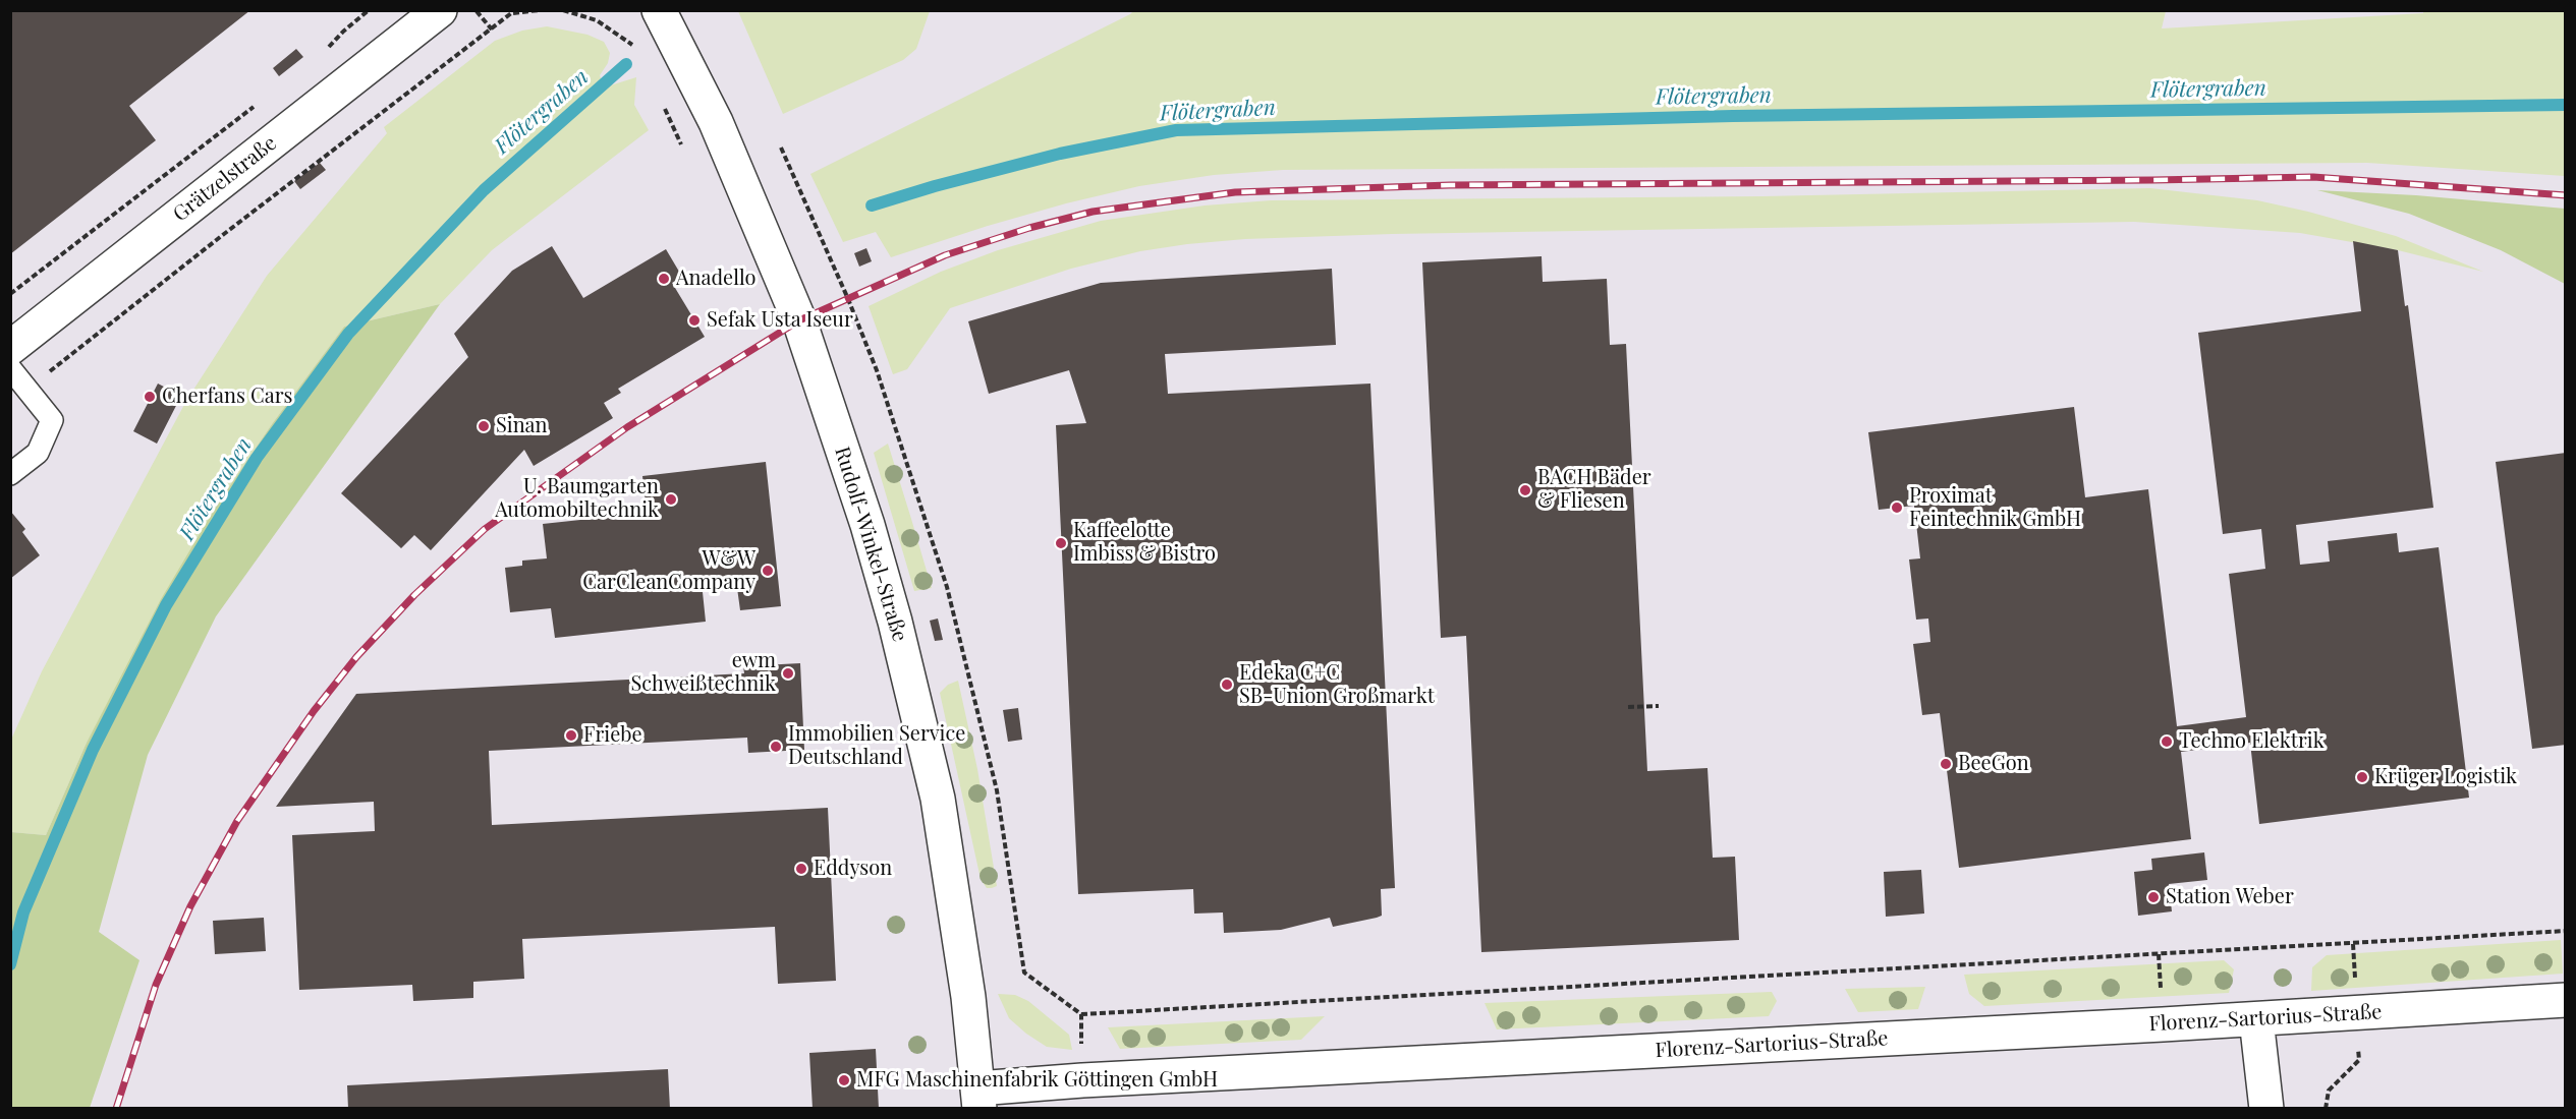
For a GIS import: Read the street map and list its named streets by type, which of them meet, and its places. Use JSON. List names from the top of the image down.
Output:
{
  "streets": {
    "street": ["Grätzelstraße", "Rudolf-Winkel-Straße", "Florenz-Sartorius-Straße"]
  },
  "crossings": [
    ["Rudolf-Winkel-Straße", "Florenz-Sartorius-Straße"]
  ],
  "water": ["Flötergraben"],
  "places": [
    "Anadello",
    "Sefak Usta Iseur",
    "Cherfans Cars",
    "Sinan",
    "BACH Bäder & Fliesen",
    "U. Baumgarten Automobiltechnik",
    "Proximat Feintechnik GmbH",
    "Kaffeelotte Imbiss & Bistro",
    "W&W CarCleanCompany",
    "ewm Schweißtechnik",
    "Edeka C+C SB-Union Großmarkt",
    "Friebe",
    "Techno Elektrik",
    "Immobilien Service Deutschland",
    "BeeGon",
    "Krüger Logistik",
    "Eddyson",
    "Station Weber",
    "MFG Maschinenfabrik Göttingen GmbH"
  ]
}
